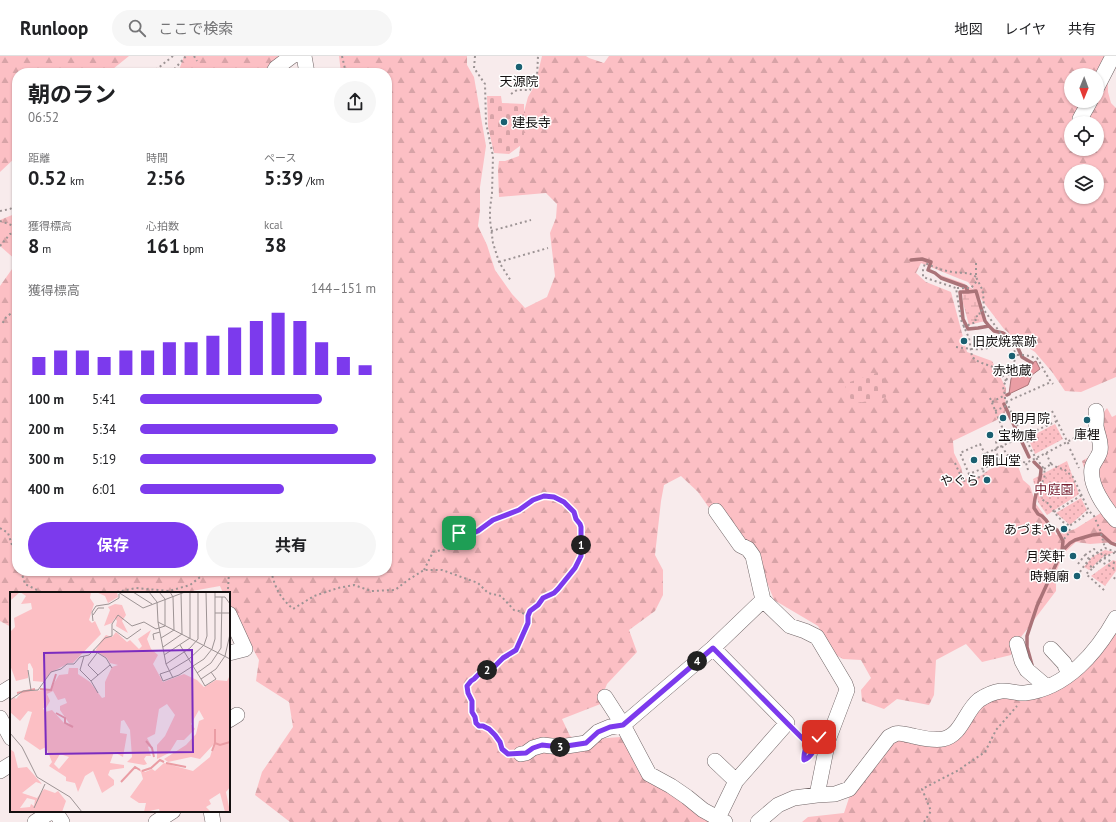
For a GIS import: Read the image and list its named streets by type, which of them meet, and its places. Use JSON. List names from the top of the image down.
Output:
{
  "parks": ["中庭園"],
  "places": [
    "天源院",
    "建長寺",
    "旧炭焼窯跡",
    "赤地蔵",
    "明月院",
    "庫裡",
    "宝物庫",
    "開山堂",
    "やぐら",
    "あづまや",
    "月笑軒",
    "時頼廟"
  ],
  "north": "bottom",
  "page": {
    "header": "Runloop",
    "search": "ここで検索",
    "nav": ["地図", "レイヤ", "共有"],
    "heading": ["朝のラン", "06:52"],
    "stats": [
      ["距離", "0.52 km"],
      ["時間", "2:56"],
      ["ペース", "5:39 /km"],
      ["獲得標高", "8 m"],
      ["心拍数", "161 bpm"],
      ["kcal", "38"]
    ],
    "chart": ["獲得標高", "144–151 m"],
    "list": [
      {
        "name": "100 m",
        "note": "5:41"
      },
      {
        "name": "200 m",
        "note": "5:34"
      },
      {
        "name": "300 m",
        "note": "5:19"
      },
      {
        "name": "400 m",
        "note": "6:01"
      }
    ],
    "buttons": ["保存", "共有"],
    "pins": [
      "1",
      "4",
      "2",
      "3"
    ]
  }
}
